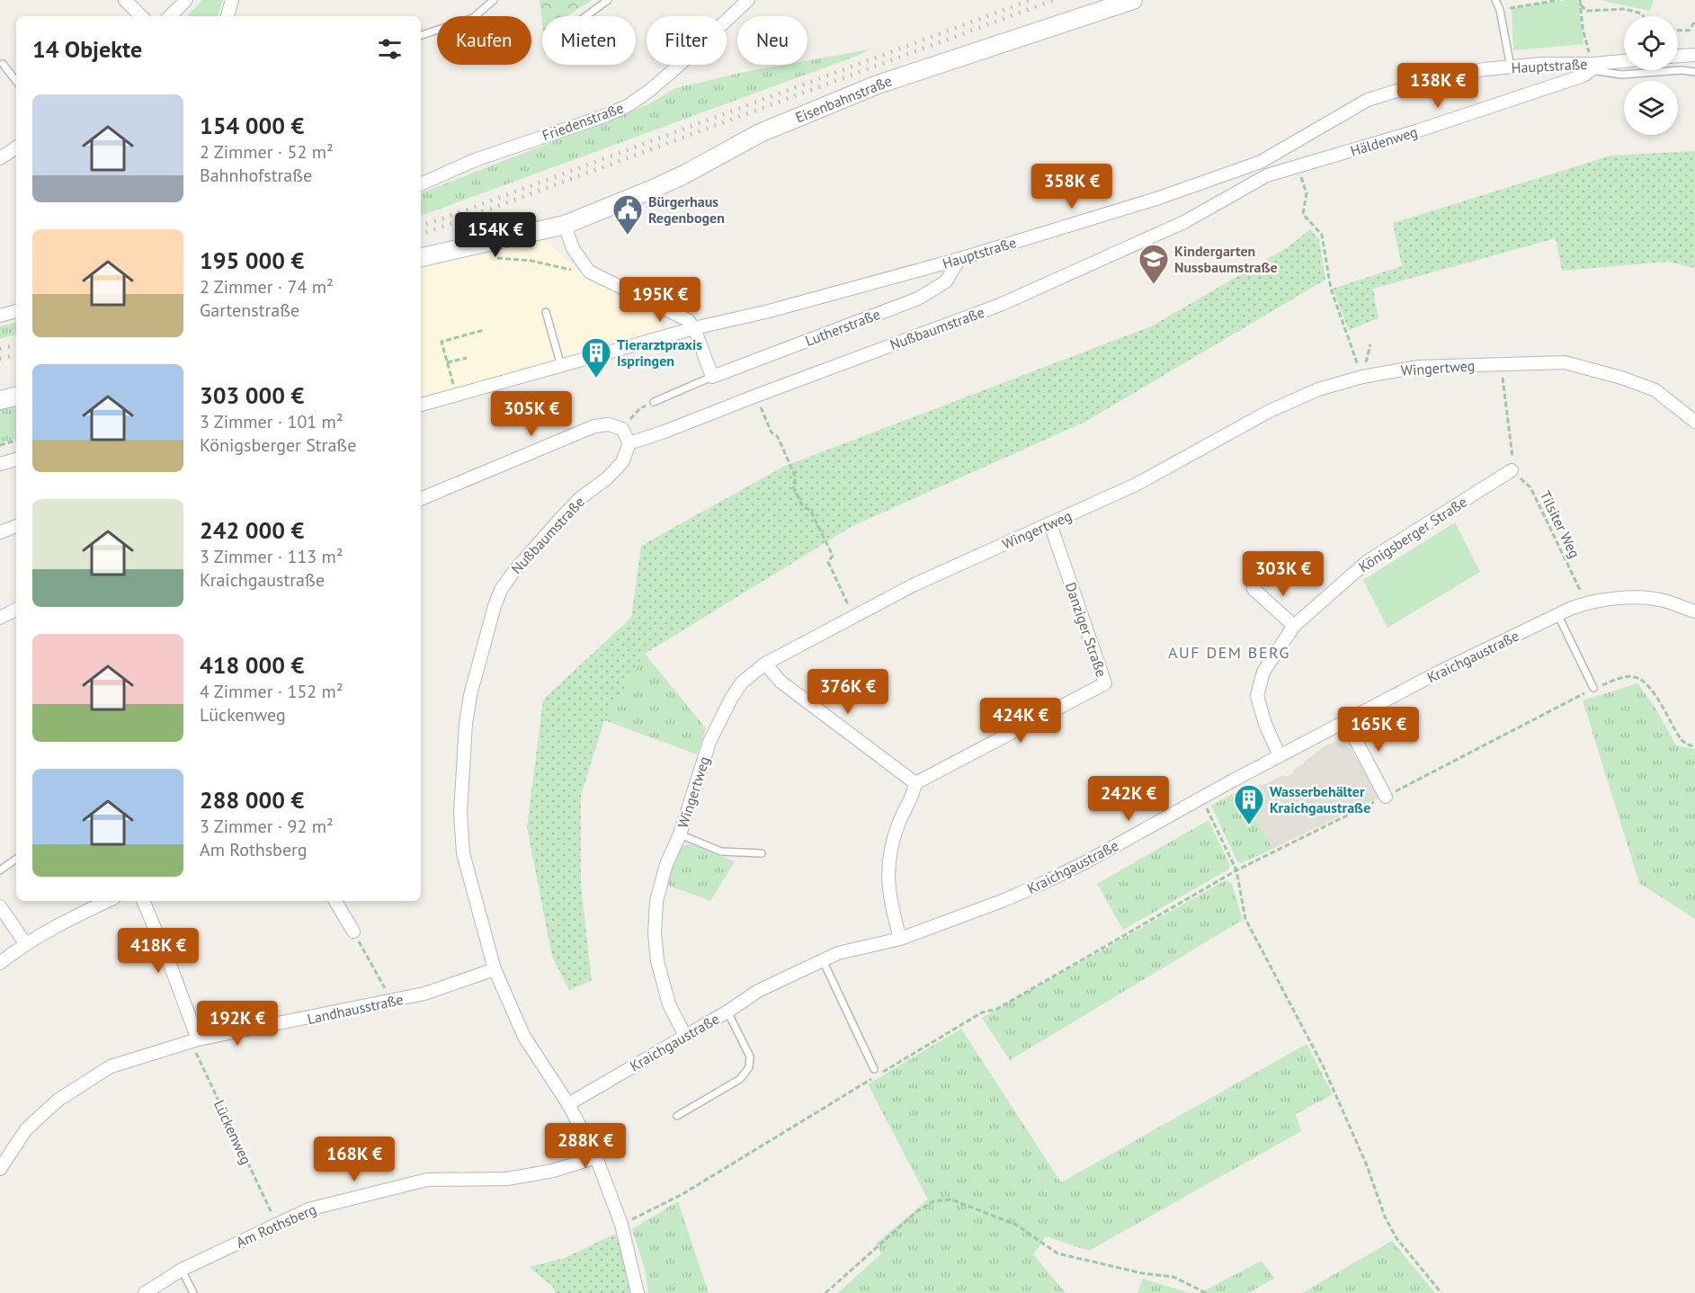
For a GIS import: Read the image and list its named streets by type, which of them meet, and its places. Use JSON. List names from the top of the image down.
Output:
{
  "streets": {
    "main road": ["Eisenbahnstraße"],
    "street": [
      "Hauptstraße",
      "Friedenstraße",
      "Häldenweg",
      "Lutherstraße",
      "Nußbaumstraße",
      "Wingertweg",
      "Königsberger Straße",
      "Danziger Straße",
      "Kraichgaustraße",
      "Landhausstraße",
      "Am Rothsberg"
    ],
    "path": ["Tilsiter Weg", "Lückenweg"]
  },
  "crossings": [
    ["Hauptstraße", "Häldenweg"],
    ["Hauptstraße", "Lutherstraße"],
    ["Häldenweg", "Nußbaumstraße"],
    ["Nußbaumstraße", "Kraichgaustraße"],
    ["Nußbaumstraße", "Landhausstraße"],
    ["Nußbaumstraße", "Am Rothsberg"],
    ["Wingertweg", "Danziger Straße"],
    ["Wingertweg", "Kraichgaustraße"],
    ["Tilsiter Weg", "Königsberger Straße"],
    ["Tilsiter Weg", "Kraichgaustraße"],
    ["Königsberger Straße", "Kraichgaustraße"],
    ["Landhausstraße", "Lückenweg"],
    ["Lückenweg", "Am Rothsberg"]
  ],
  "districts": ["AUF DEM BERG"],
  "places": {
    "public building": ["Bürgerhaus Regenbogen"],
    "school or university": ["Kindergarten Nussbaumstraße"],
    "building": ["Tierarztpraxis Ispringen", "Wasserbehälter Kraichgaustraße"]
  },
  "page": {
    "chip": [
      "Kaufen",
      "Mieten",
      "Filter",
      "Neu"
    ],
    "heading": "14 Objekte",
    "price": [
      "138K €",
      "358K €",
      "154K €",
      "195K €",
      "305K €",
      "303K €",
      "376K €",
      "424K €",
      "165K €",
      "242K €",
      "418K €",
      "192K €",
      "288K €",
      "168K €"
    ],
    "list": [
      {
        "name": "154 000 €",
        "note": "2 Zimmer · 52 m² · Bahnhofstraße"
      },
      {
        "name": "195 000 €",
        "note": "2 Zimmer · 74 m² · Gartenstraße"
      },
      {
        "name": "303 000 €",
        "note": "3 Zimmer · 101 m² · Königsberger Straße"
      },
      {
        "name": "242 000 €",
        "note": "3 Zimmer · 113 m² · Kraichgaustraße"
      },
      {
        "name": "418 000 €",
        "note": "4 Zimmer · 152 m² · Lückenweg"
      },
      {
        "name": "288 000 €",
        "note": "3 Zimmer · 92 m² · Am Rothsberg"
      }
    ]
  }
}
